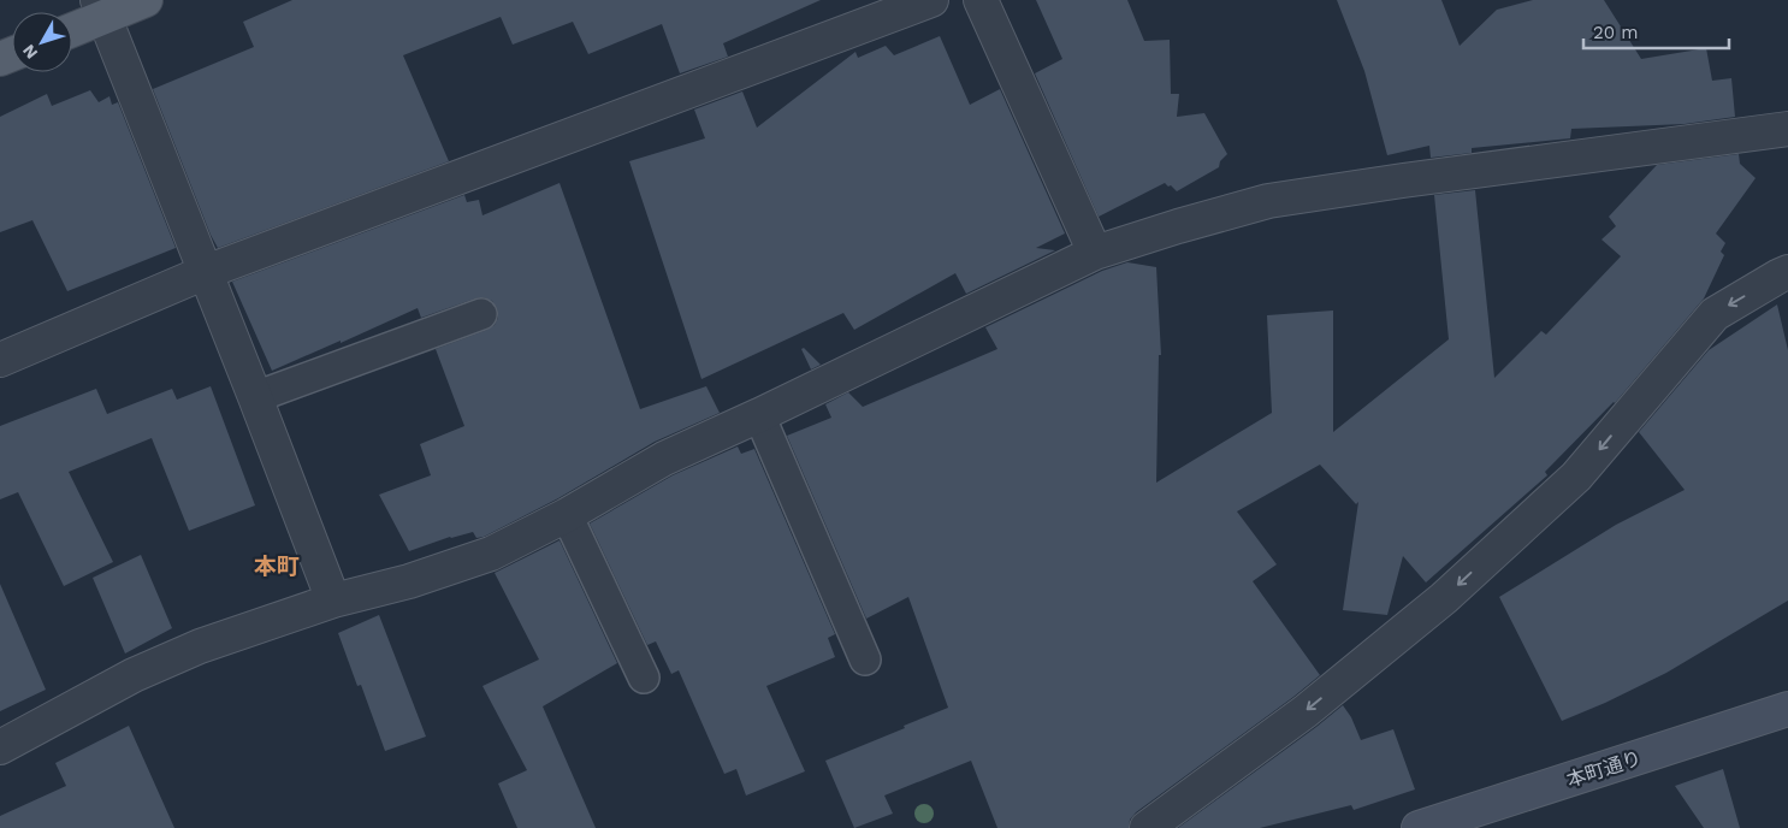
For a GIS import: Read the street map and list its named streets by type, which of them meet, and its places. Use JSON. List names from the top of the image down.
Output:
{
  "streets": {
    "main road": ["本町通り"]
  },
  "districts": ["本町"],
  "scale_bar": "20 m",
  "north": "bottom left"
}
